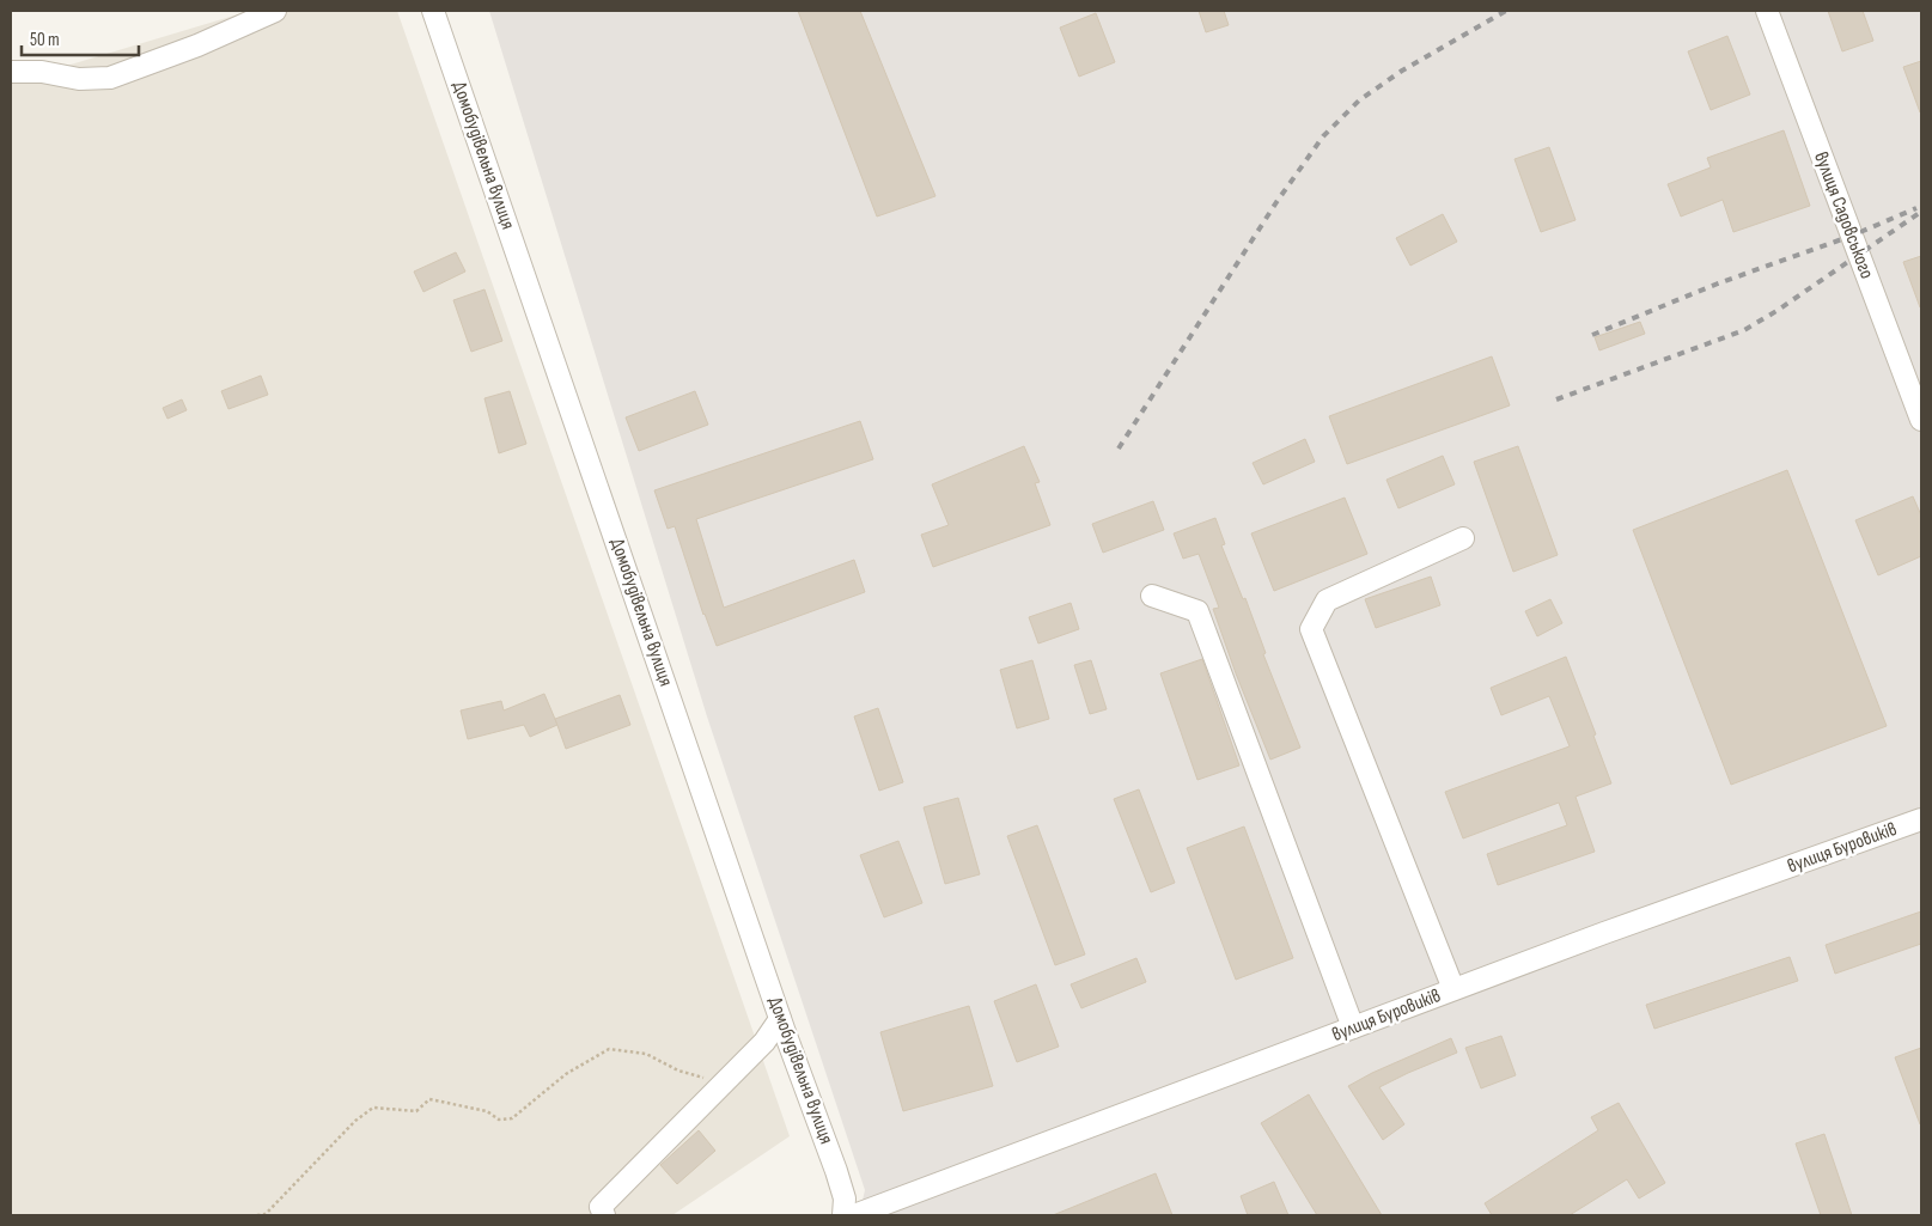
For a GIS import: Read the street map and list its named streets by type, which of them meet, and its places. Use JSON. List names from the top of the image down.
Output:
{
  "streets": {
    "street": ["Домобудівельна вулиця", "вулиця Садовського", "вулиця Буровиків"]
  },
  "scale_bar": "50 m"
}
